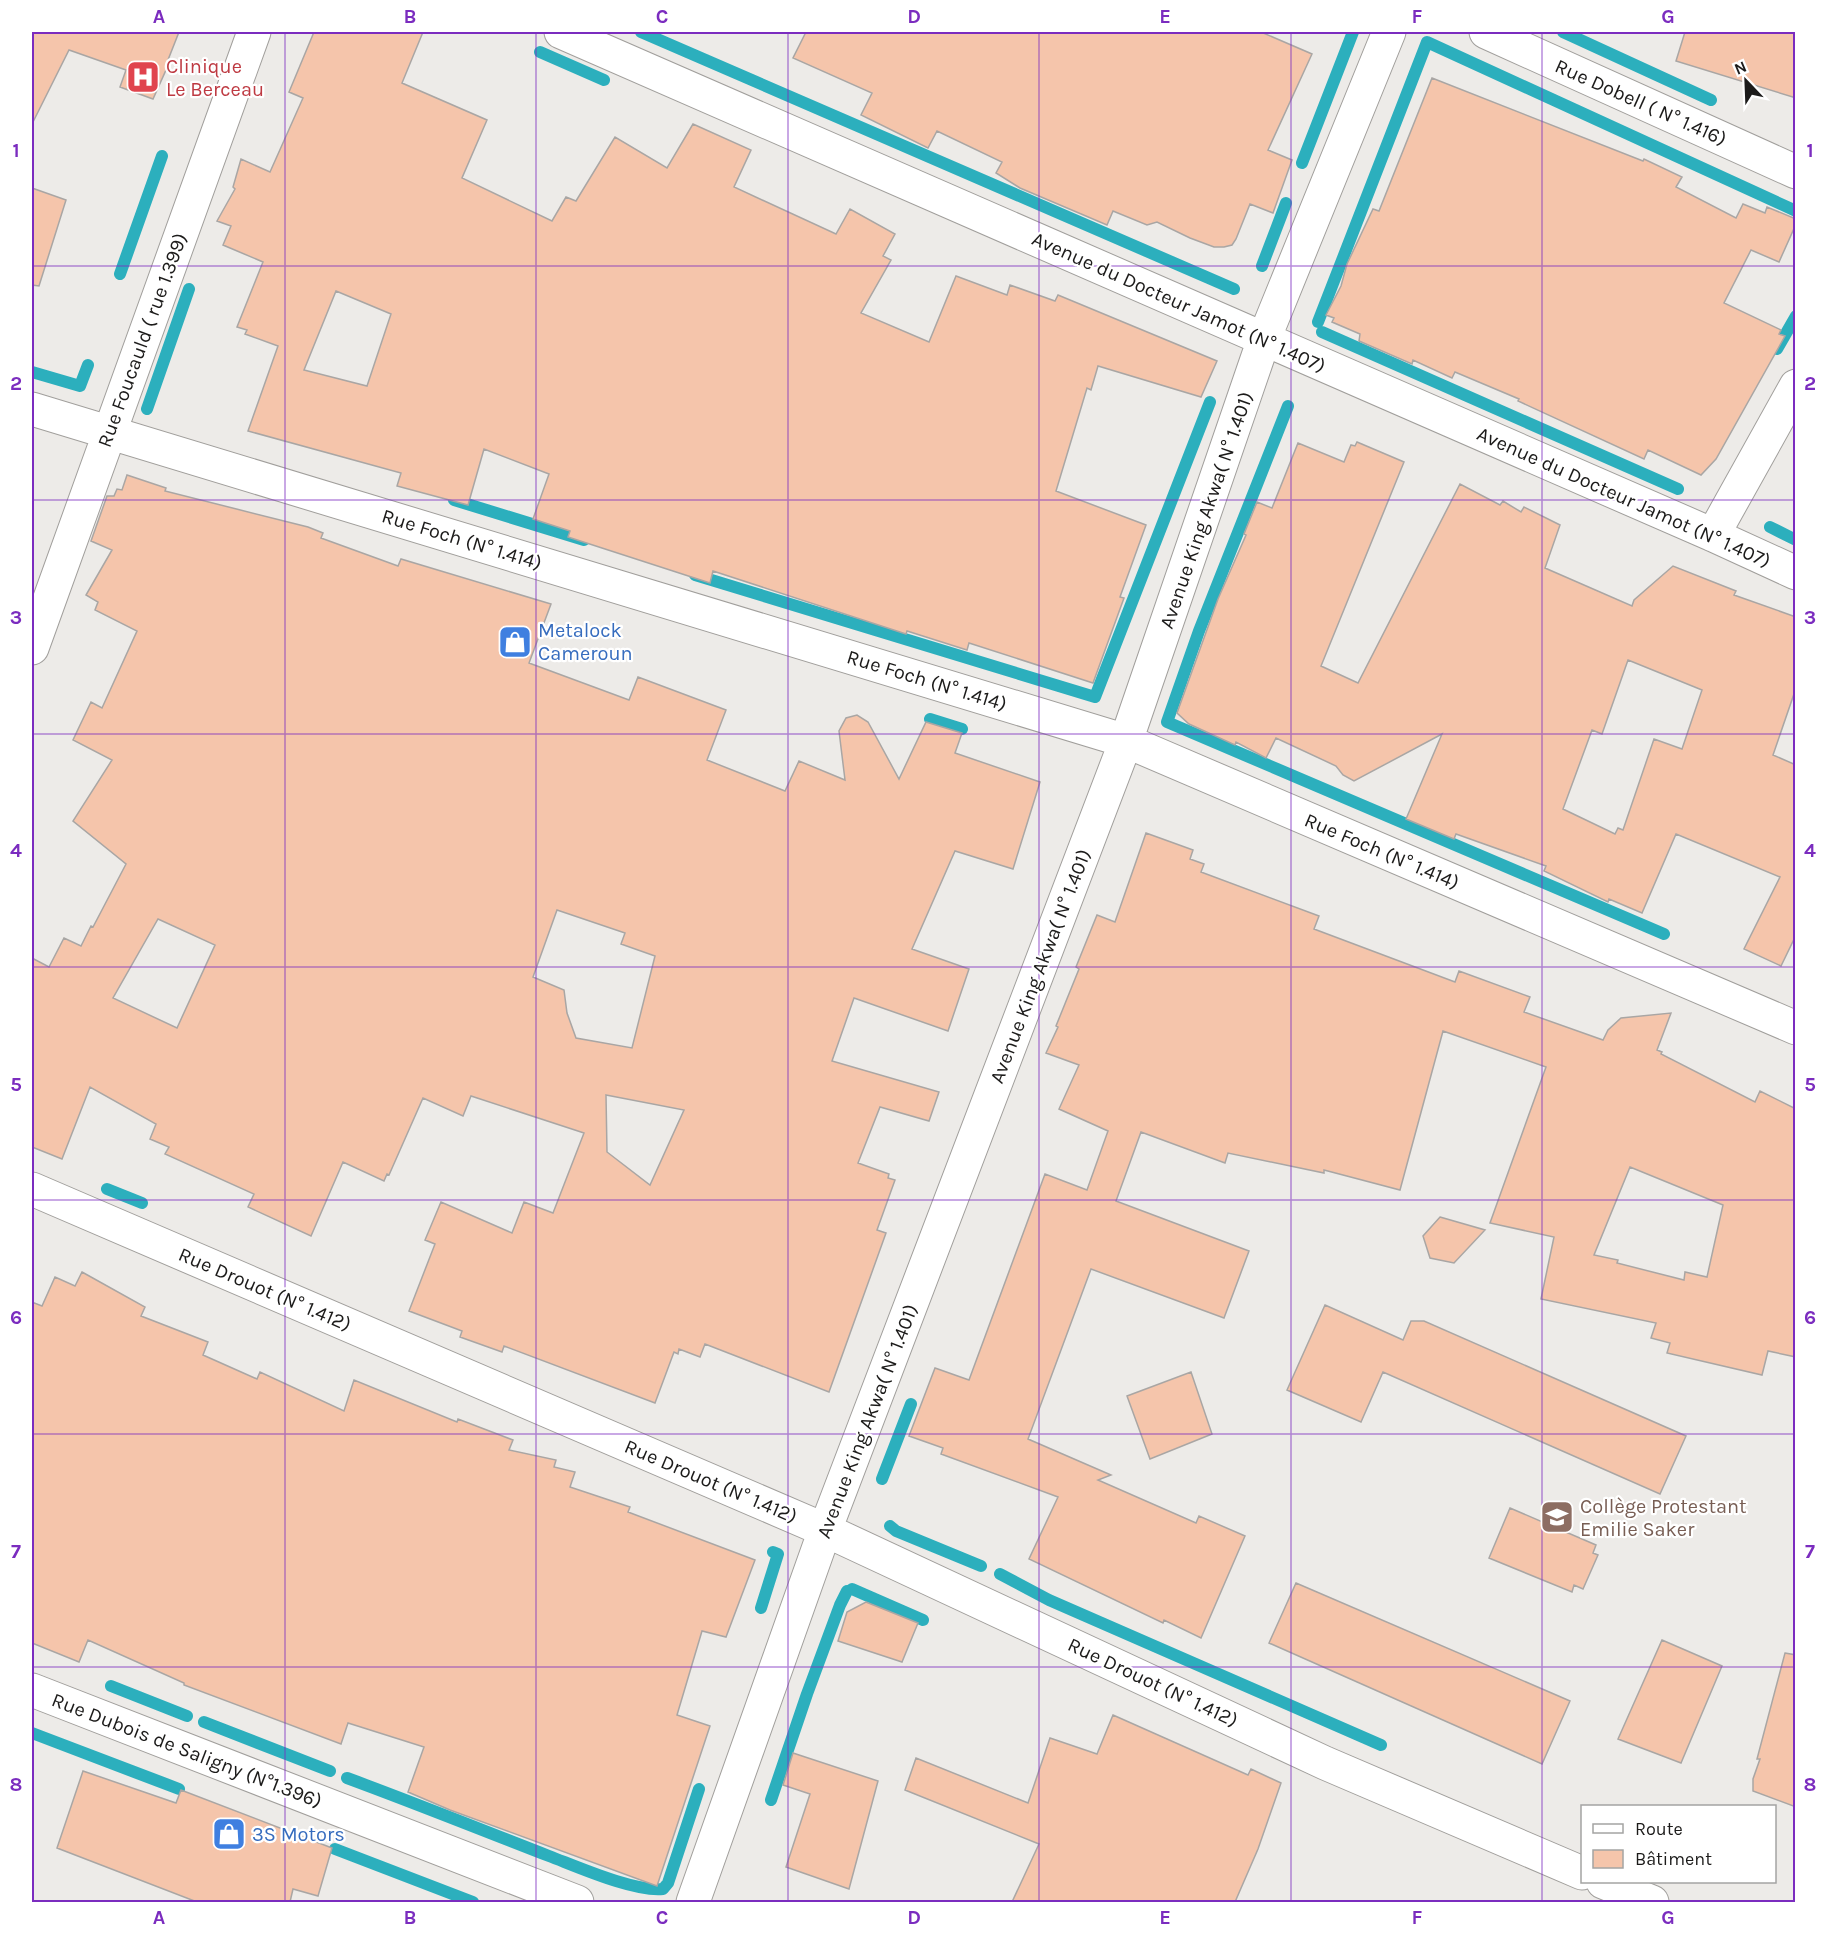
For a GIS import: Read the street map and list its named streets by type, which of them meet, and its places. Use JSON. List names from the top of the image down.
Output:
{
  "streets": {
    "street": [
      "Rue Dobell ( N° 1.416)",
      "Avenue du Docteur Jamot (N° 1.407)",
      "Rue Foucauld ( rue 1.399)",
      "Avenue King Akwa( N° 1.401)",
      "Rue Foch (N° 1.414)",
      "Rue Drouot (N° 1.412)",
      "Rue Dubois de Saligny (N°1.396)"
    ]
  },
  "crossings": [
    ["Avenue du Docteur Jamot (N° 1.407)", "Avenue King Akwa( N° 1.401)"],
    ["Rue Foucauld ( rue 1.399)", "Rue Foch (N° 1.414)"],
    ["Avenue King Akwa( N° 1.401)", "Rue Foch (N° 1.414)"],
    ["Avenue King Akwa( N° 1.401)", "Rue Drouot (N° 1.412)"]
  ],
  "places": {
    "hospital": ["Clinique Le Berceau"],
    "shop": ["Metalock Cameroun", "3S Motors"],
    "school or university": ["Collège Protestant Emilie Saker"]
  },
  "legend": ["Route", "Bâtiment"],
  "north": "top left",
  "grid": {
    "columns": [
      "A",
      "B",
      "C",
      "D",
      "E",
      "F",
      "G"
    ],
    "rows": [
      "1",
      "2",
      "3",
      "4",
      "5",
      "6",
      "7",
      "8"
    ]
  }
}
